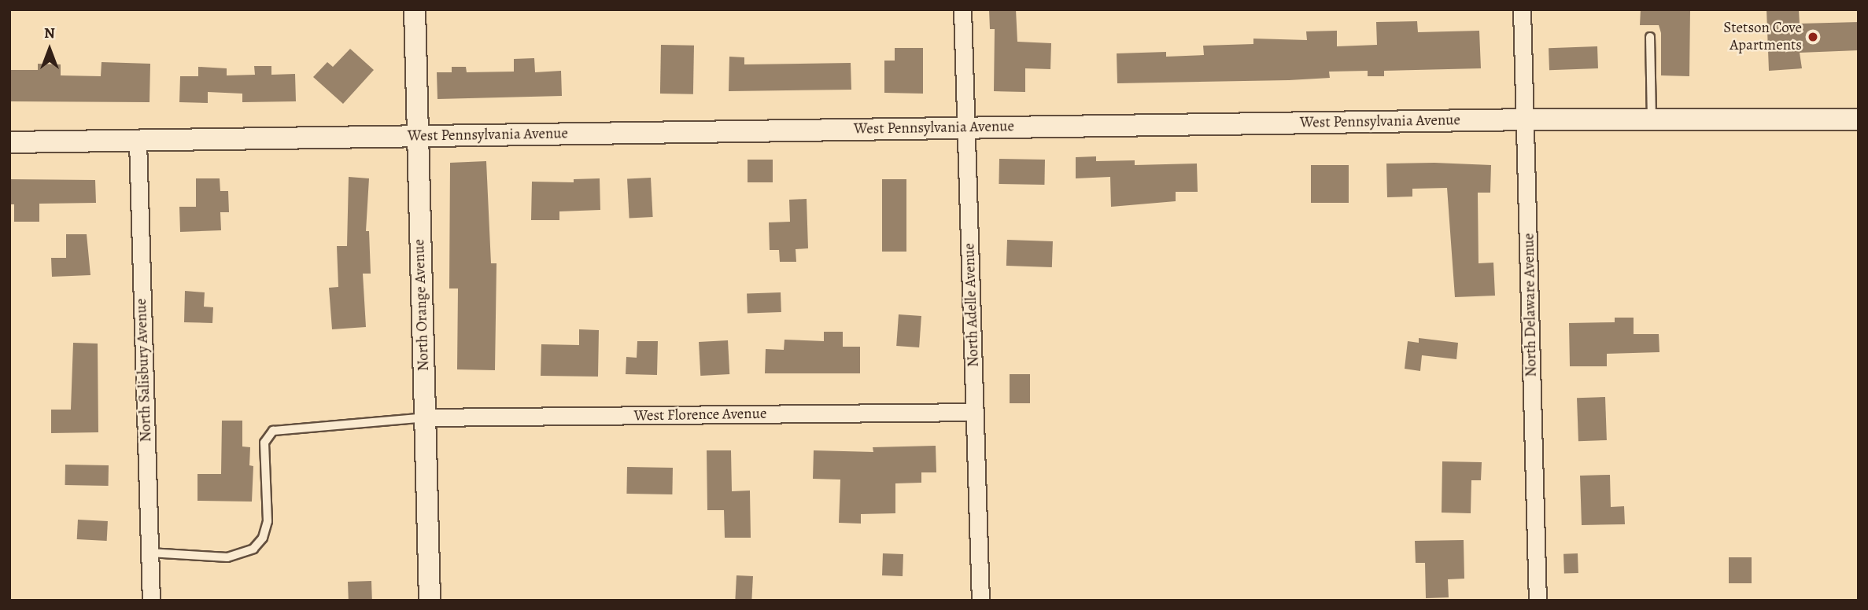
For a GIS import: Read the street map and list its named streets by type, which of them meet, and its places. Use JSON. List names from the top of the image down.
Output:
{
  "streets": {
    "street": [
      "West Pennsylvania Avenue",
      "North Orange Avenue",
      "North Adelle Avenue",
      "North Delaware Avenue",
      "North Salisbury Avenue",
      "West Florence Avenue"
    ]
  },
  "crossings": [
    ["West Pennsylvania Avenue", "North Orange Avenue"],
    ["West Pennsylvania Avenue", "North Adelle Avenue"],
    ["West Pennsylvania Avenue", "North Delaware Avenue"],
    ["West Pennsylvania Avenue", "North Salisbury Avenue"],
    ["North Orange Avenue", "West Florence Avenue"],
    ["North Adelle Avenue", "West Florence Avenue"]
  ],
  "places": ["Stetson Cove Apartments"],
  "north": "top"
}
